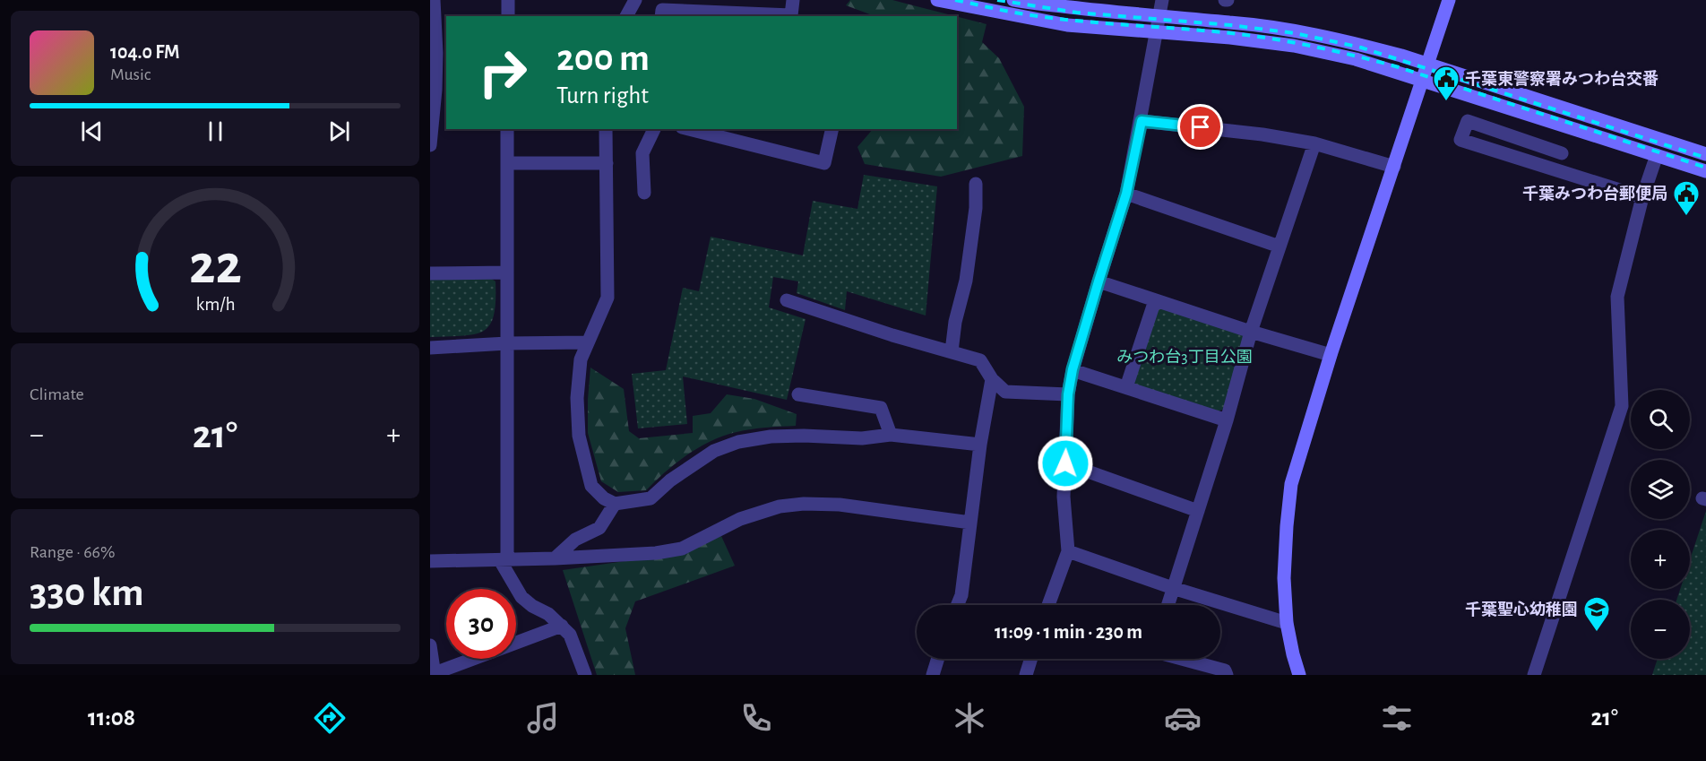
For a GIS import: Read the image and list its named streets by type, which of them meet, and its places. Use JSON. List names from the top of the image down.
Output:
{
  "parks": ["みつわ台3丁目公園"],
  "places": {
    "public building": ["千葉東警察署みつわ台交番", "千葉みつわ台郵便局"],
    "school or university": ["千葉聖心幼稚園"]
  },
  "page": {
    "turn": ["200 m", "Turn right"],
    "song": ["104.0 FM", "Music"],
    "tile": [
      "Climate",
      ["Range · 66%", "330 km"]
    ],
    "map_buttons": ["+", "−"],
    "heat": ["−", "21°", "+"],
    "limit": "30",
    "trip": "11:09 · 1 min · 230 m",
    "tabs": ["11:08", "21°"],
    "gauge": ["22", "km/h"]
  }
}
